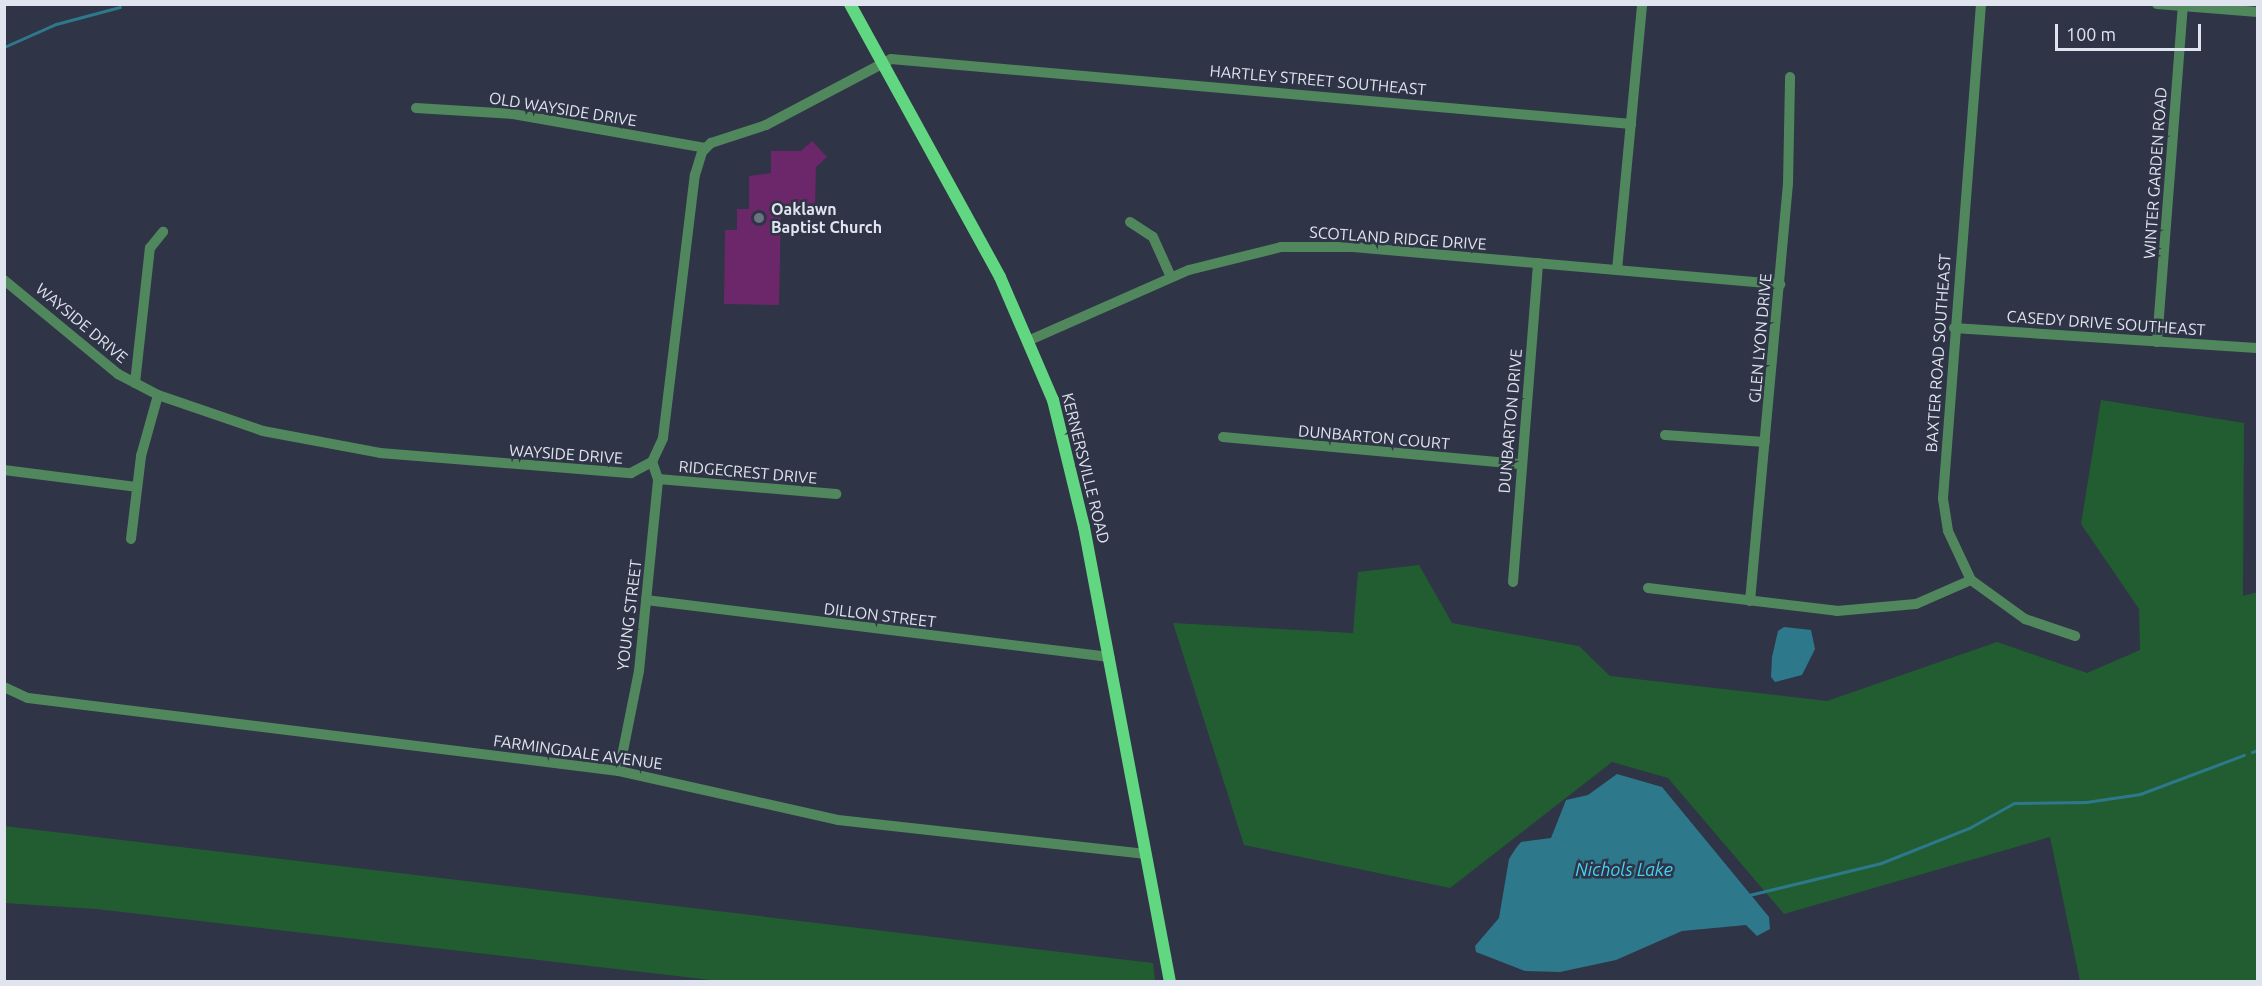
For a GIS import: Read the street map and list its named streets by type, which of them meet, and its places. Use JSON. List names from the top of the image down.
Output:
{
  "streets": {
    "main road": ["KERNERSVILLE ROAD"],
    "street": [
      "HARTLEY STREET SOUTHEAST",
      "OLD WAYSIDE DRIVE",
      "WINTER GARDEN ROAD",
      "SCOTLAND RIDGE DRIVE",
      "WAYSIDE DRIVE",
      "CASEDY DRIVE SOUTHEAST",
      "GLEN LYON DRIVE",
      "BAXTER ROAD SOUTHEAST",
      "DUNBARTON DRIVE",
      "DUNBARTON COURT",
      "RIDGECREST DRIVE",
      "YOUNG STREET",
      "DILLON STREET",
      "FARMINGDALE AVENUE"
    ]
  },
  "crossings": [
    ["HARTLEY STREET SOUTHEAST", "KERNERSVILLE ROAD"],
    ["WINTER GARDEN ROAD", "CASEDY DRIVE SOUTHEAST"],
    ["SCOTLAND RIDGE DRIVE", "GLEN LYON DRIVE"],
    ["SCOTLAND RIDGE DRIVE", "DUNBARTON DRIVE"],
    ["SCOTLAND RIDGE DRIVE", "KERNERSVILLE ROAD"],
    ["WAYSIDE DRIVE", "YOUNG STREET"],
    ["CASEDY DRIVE SOUTHEAST", "BAXTER ROAD SOUTHEAST"],
    ["DUNBARTON DRIVE", "DUNBARTON COURT"],
    ["KERNERSVILLE ROAD", "DILLON STREET"],
    ["KERNERSVILLE ROAD", "FARMINGDALE AVENUE"],
    ["RIDGECREST DRIVE", "YOUNG STREET"],
    ["YOUNG STREET", "DILLON STREET"],
    ["YOUNG STREET", "FARMINGDALE AVENUE"]
  ],
  "water": ["Nichols Lake"],
  "places": ["Oaklawn Baptist Church"],
  "scale_bar": "100 m"
}
